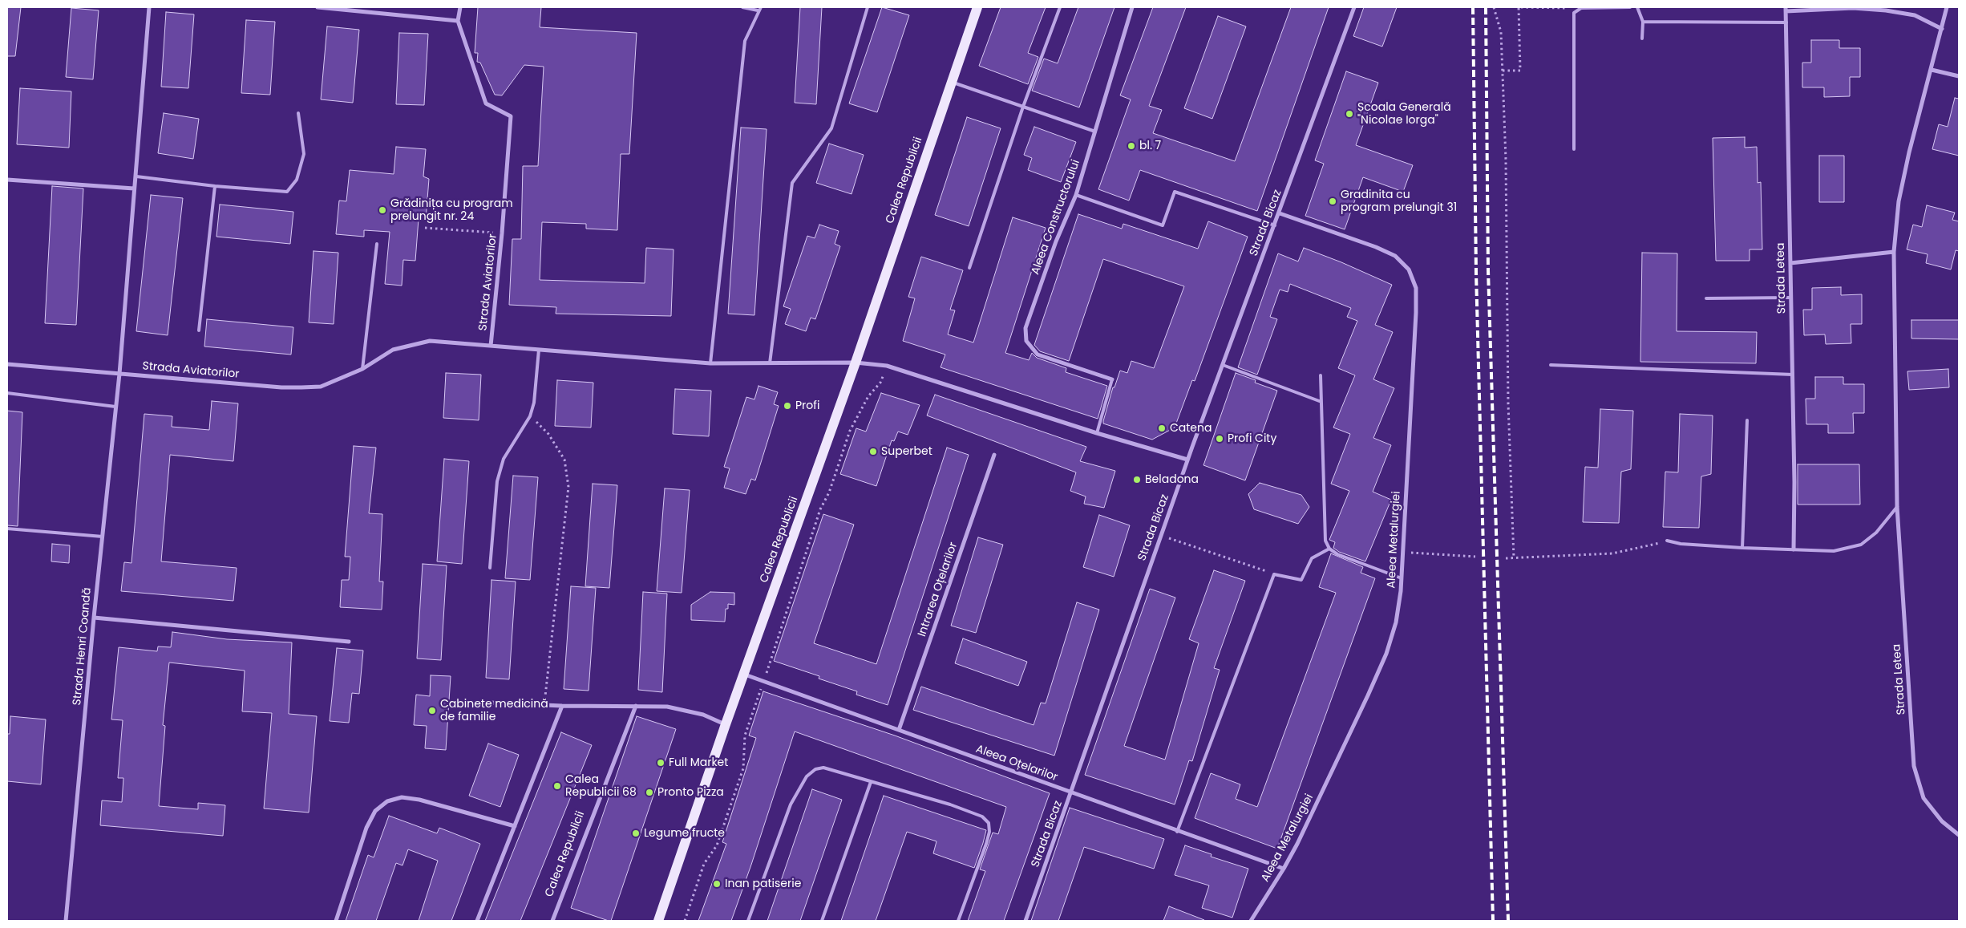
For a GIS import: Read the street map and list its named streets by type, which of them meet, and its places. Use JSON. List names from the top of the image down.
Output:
{
  "streets": {
    "main road": ["Calea Republicii"],
    "street": [
      "Aleea Constructorului",
      "Strada Bicaz",
      "Strada Letea",
      "Strada Aviatorilor",
      "Aleea Metalurgiei",
      "Intrarea Oțelarilor",
      "Strada Henri Coandă",
      "Aleea Oțelarilor"
    ]
  },
  "crossings": [
    ["Calea Republicii", "Strada Aviatorilor"],
    ["Calea Republicii", "Aleea Oțelarilor"],
    ["Strada Bicaz", "Aleea Metalurgiei"],
    ["Strada Bicaz", "Aleea Oțelarilor"],
    ["Strada Aviatorilor", "Strada Henri Coandă"],
    ["Aleea Metalurgiei", "Aleea Oțelarilor"],
    ["Intrarea Oțelarilor", "Aleea Oțelarilor"]
  ],
  "places": [
    "Școala Generală \"Nicolae Iorga\"",
    "bl. 7",
    "Gradinita cu program prelungit 31",
    "Grădinița cu program prelungit nr. 24",
    "Profi",
    "Catena",
    "Profi City",
    "Superbet",
    "Beladona",
    "Cabinete medicină de familie",
    "Full Market",
    "Calea Republicii 68",
    "Pronto Pizza",
    "Legume fructe",
    "Inan patiserie"
  ]
}
